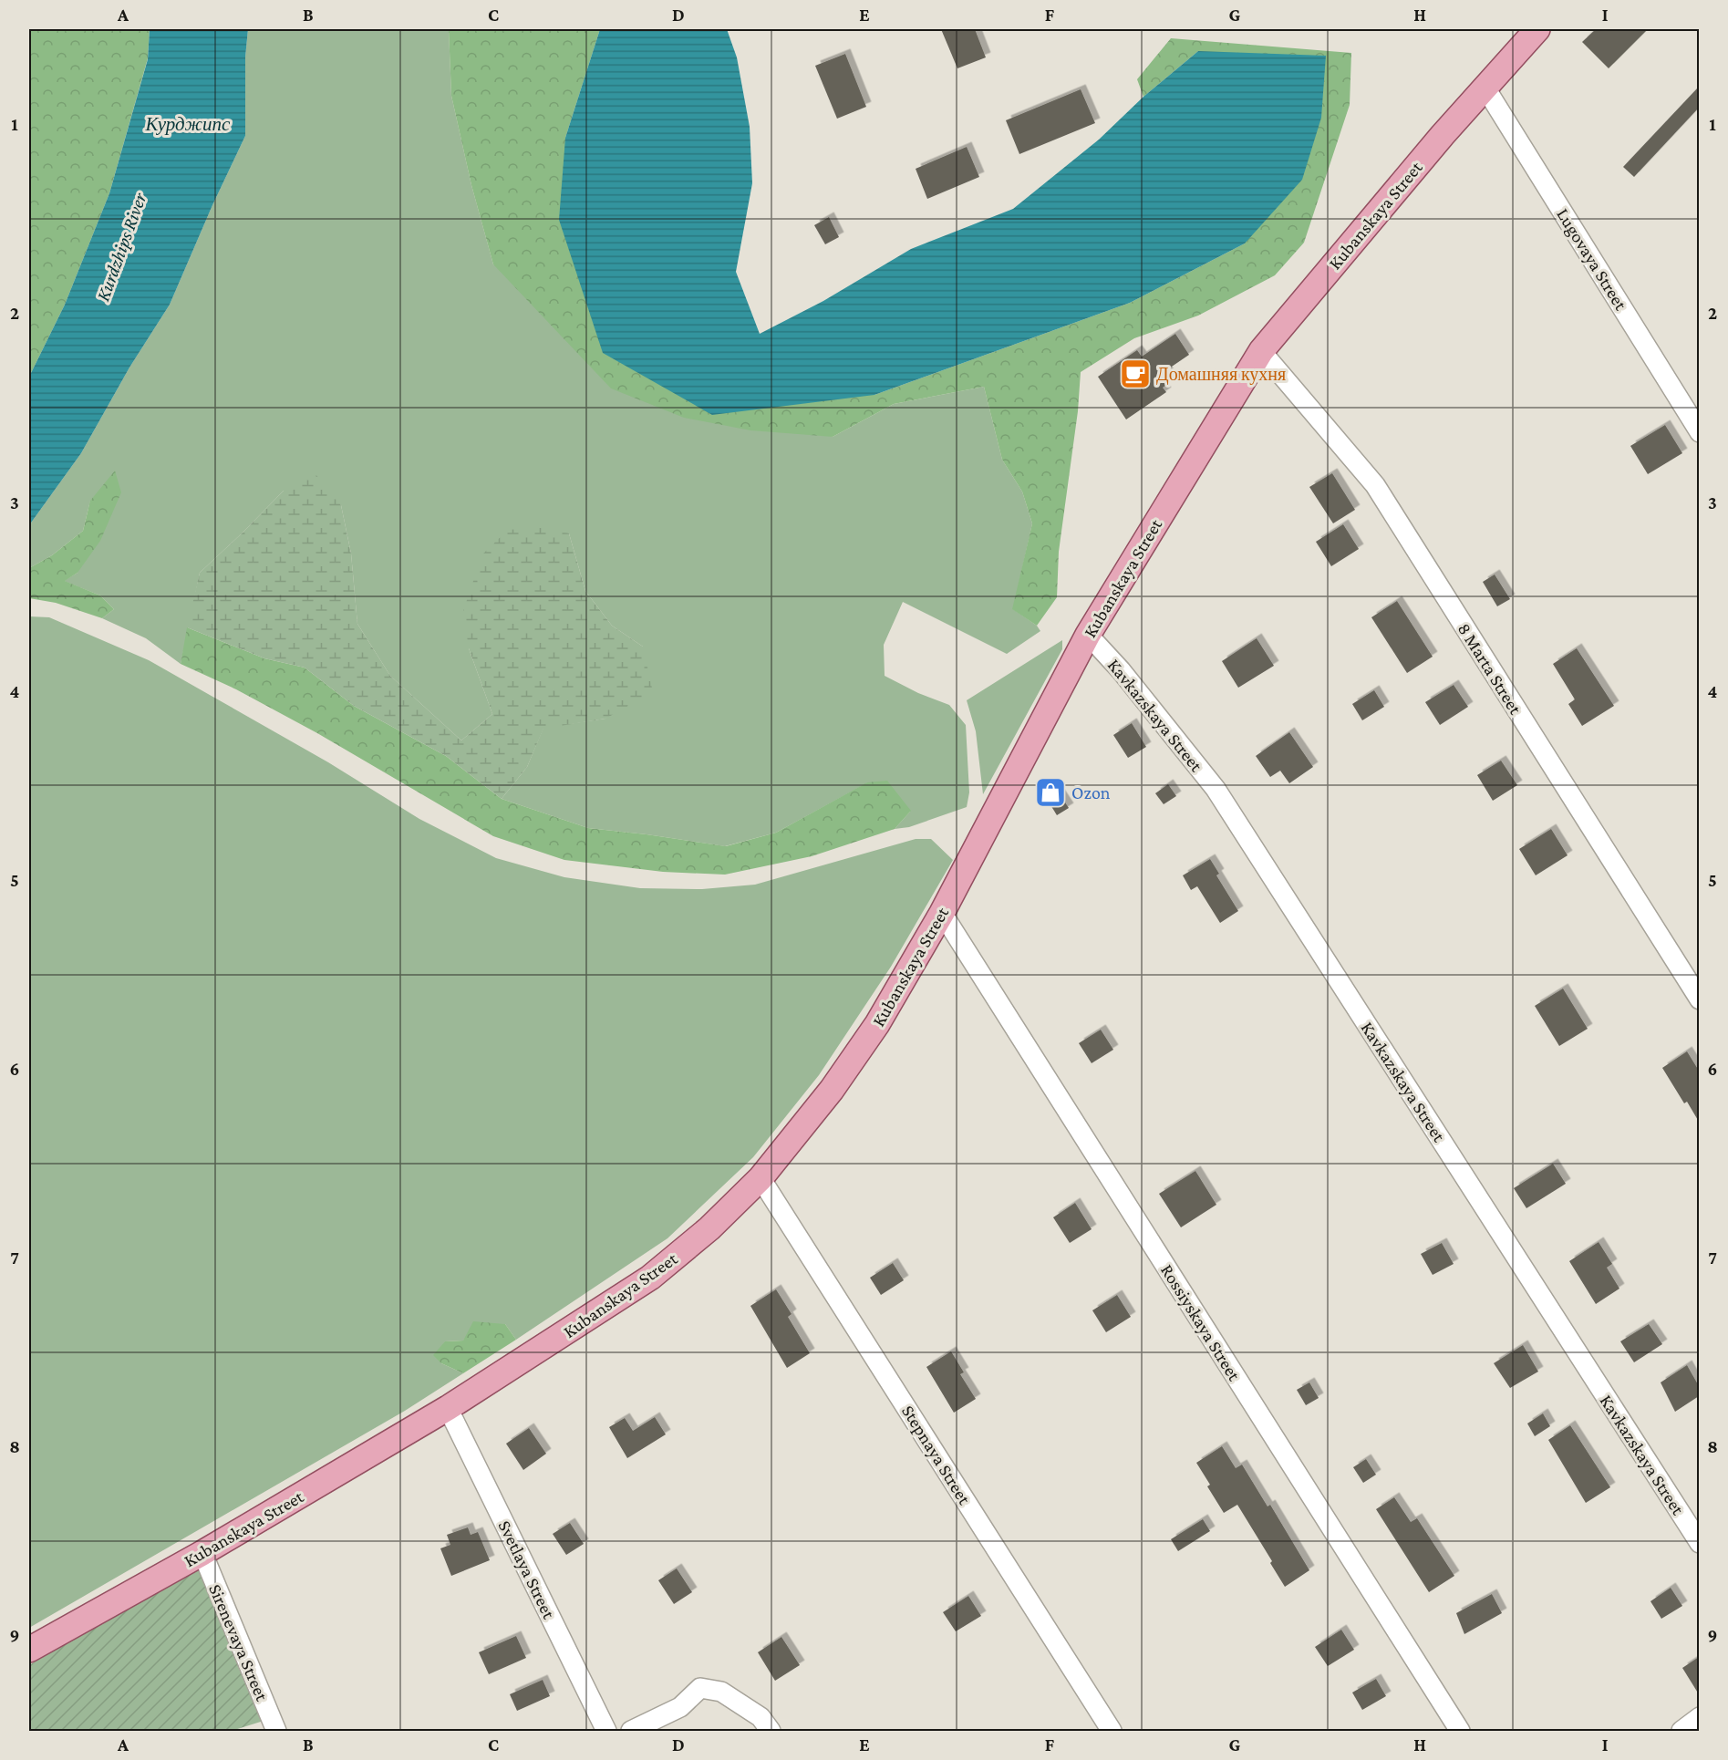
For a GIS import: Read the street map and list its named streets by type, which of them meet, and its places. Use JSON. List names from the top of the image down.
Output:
{
  "streets": {
    "main road": ["Kubanskaya Street"],
    "street": [
      "Lugovaya Street",
      "8 Marta Street",
      "Kavkazskaya Street",
      "Rossiyskaya Street",
      "Stepnaya Street",
      "Svetlaya Street",
      "Sirenevaya Street"
    ]
  },
  "crossings": [
    ["Kubanskaya Street", "Lugovaya Street"],
    ["Kubanskaya Street", "8 Marta Street"],
    ["Kubanskaya Street", "Kavkazskaya Street"],
    ["Kubanskaya Street", "Rossiyskaya Street"],
    ["Kubanskaya Street", "Stepnaya Street"],
    ["Kubanskaya Street", "Svetlaya Street"],
    ["Kubanskaya Street", "Sirenevaya Street"]
  ],
  "water": ["Курджипс", "Kurdzhips River"],
  "places": {
    "cafe": ["Домашняя кухня"],
    "shop": ["Ozon"]
  },
  "grid": {
    "columns": [
      "A",
      "B",
      "C",
      "D",
      "E",
      "F",
      "G",
      "H",
      "I"
    ],
    "rows": [
      "1",
      "2",
      "3",
      "4",
      "5",
      "6",
      "7",
      "8",
      "9"
    ]
  }
}
